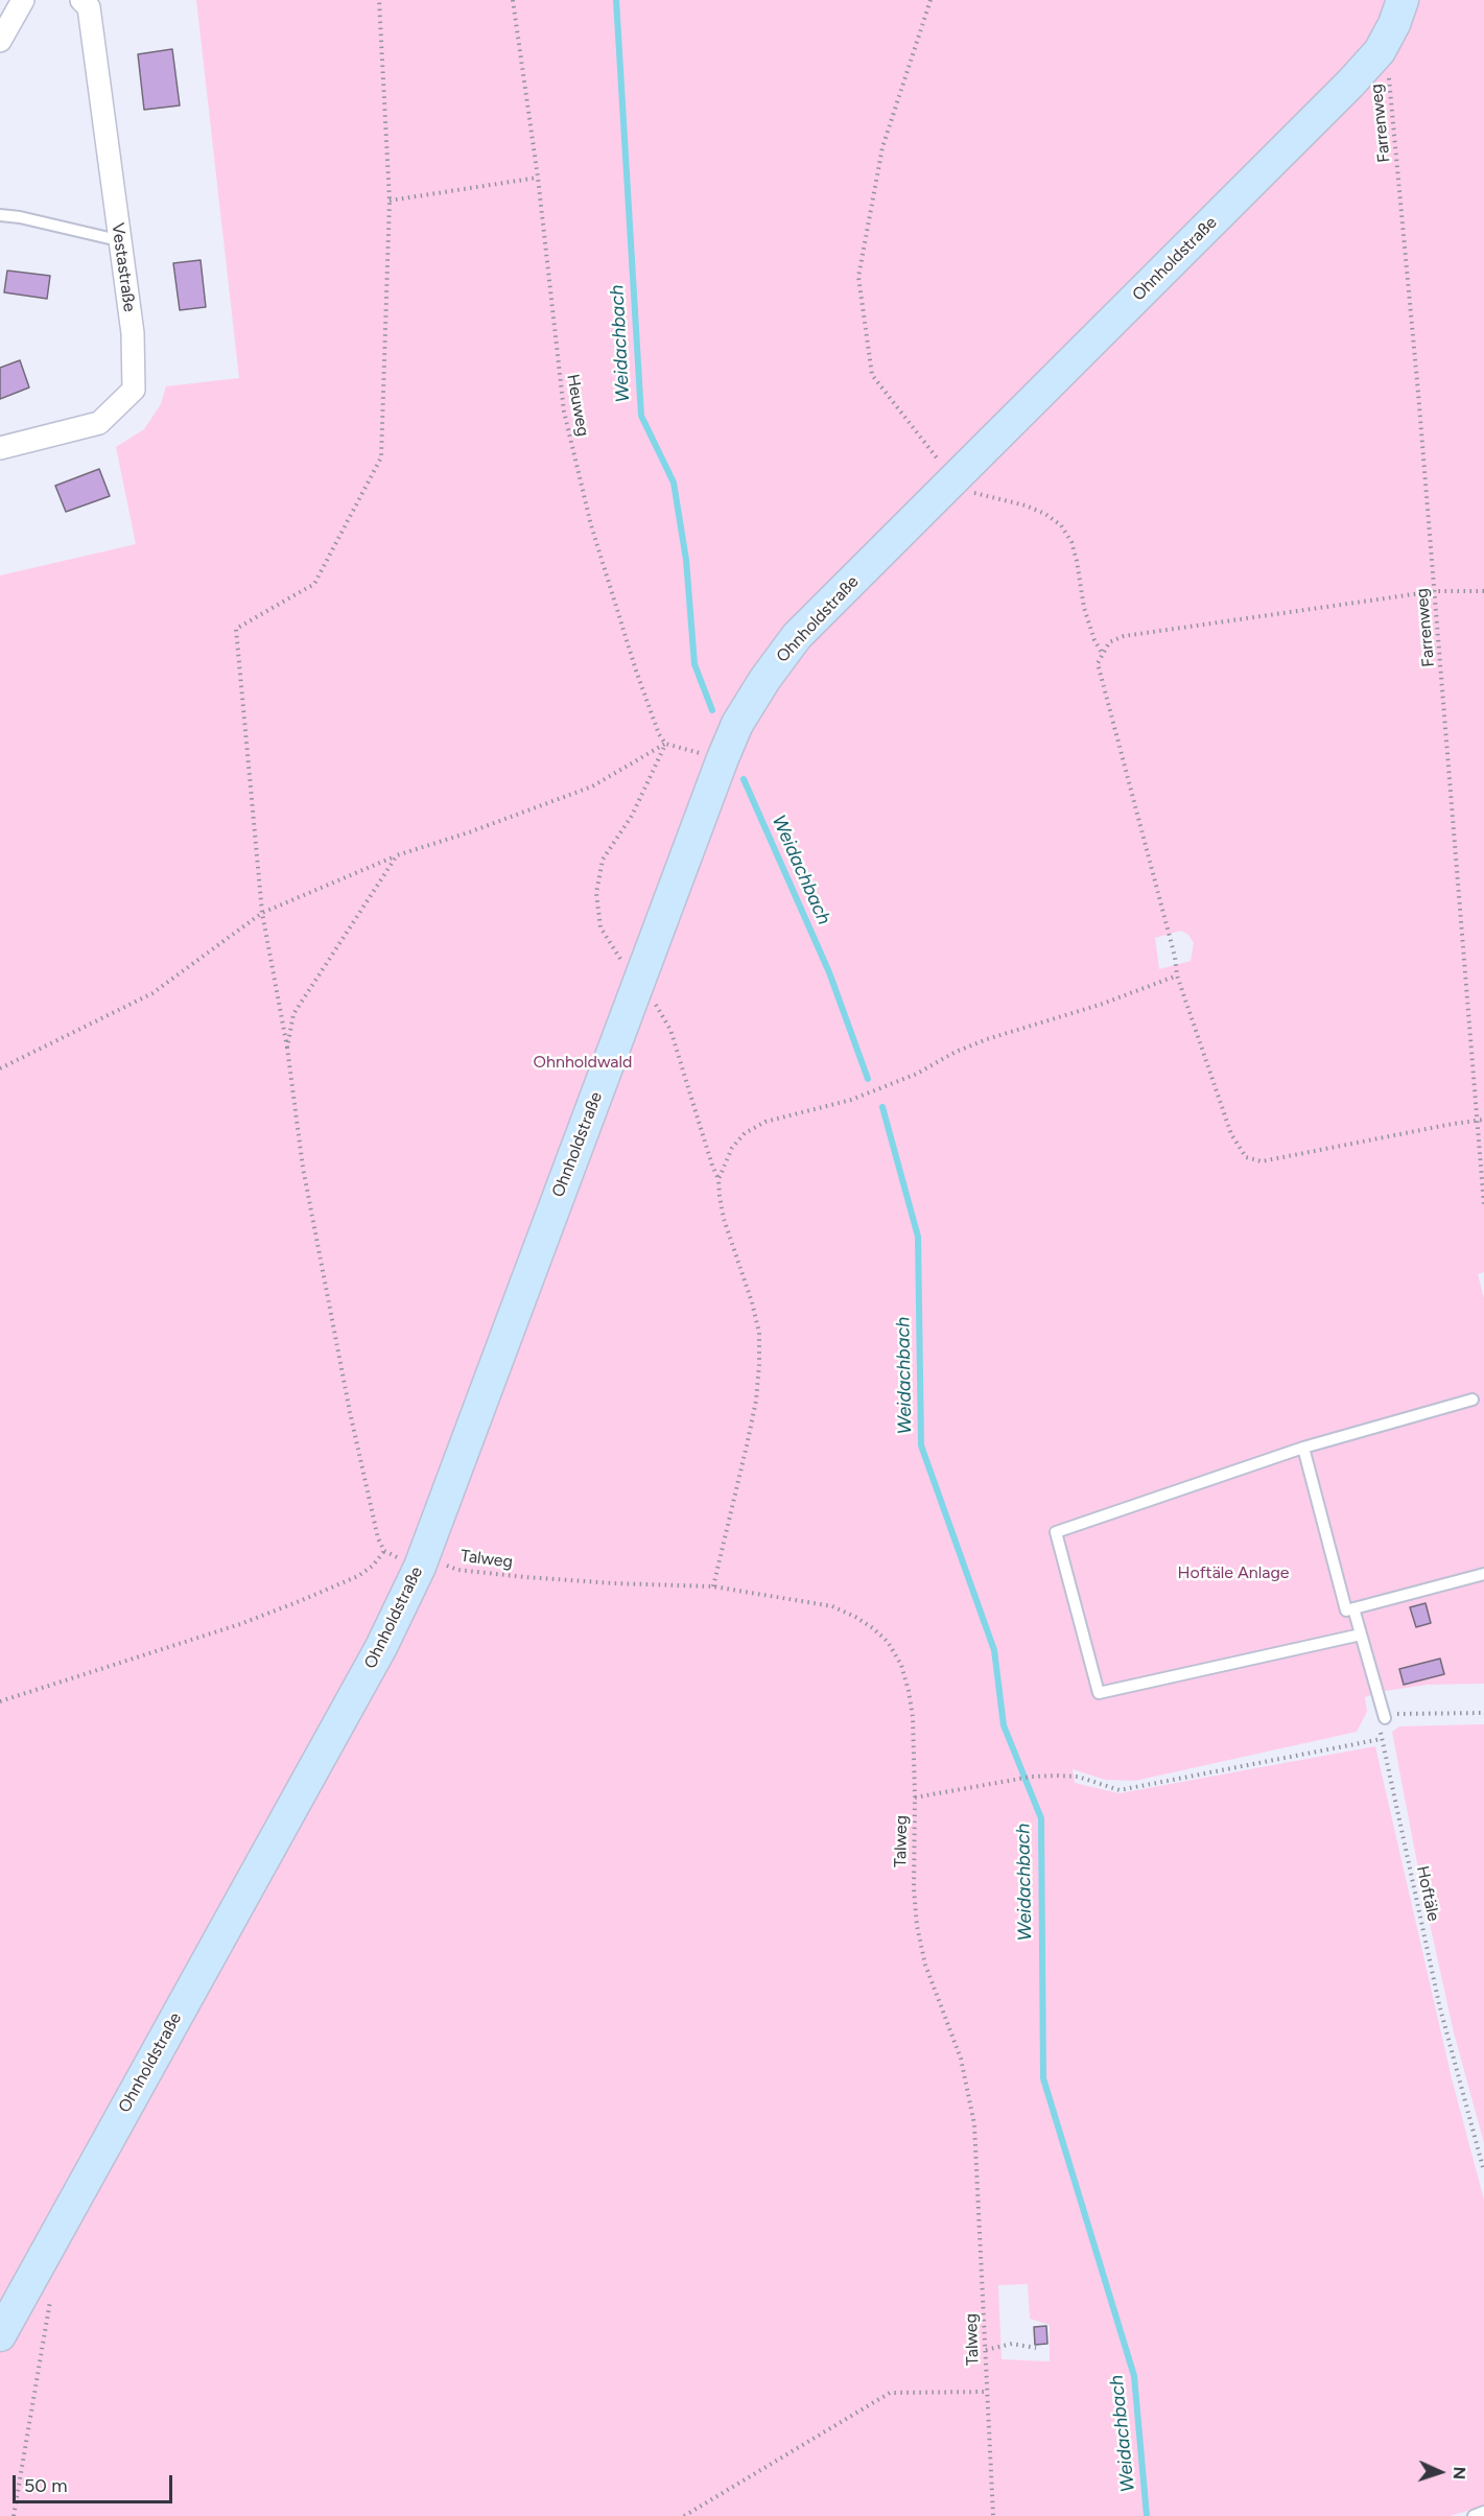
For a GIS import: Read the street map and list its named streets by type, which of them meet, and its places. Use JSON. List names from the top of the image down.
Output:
{
  "streets": {
    "main road": ["Ohnholdstraße"],
    "street": ["Vestastraße"],
    "path": [
      "Farrenweg",
      "Heuweg",
      "Talweg",
      "Hoftäle"
    ]
  },
  "crossings": [
    ["Farrenweg", "Ohnholdstraße"],
    ["Ohnholdstraße", "Talweg"]
  ],
  "water": ["Weidachbach"],
  "parks": ["Ohnholdwald", "Hoftäle Anlage"],
  "scale_bar": "50 m",
  "north": "right"
}
